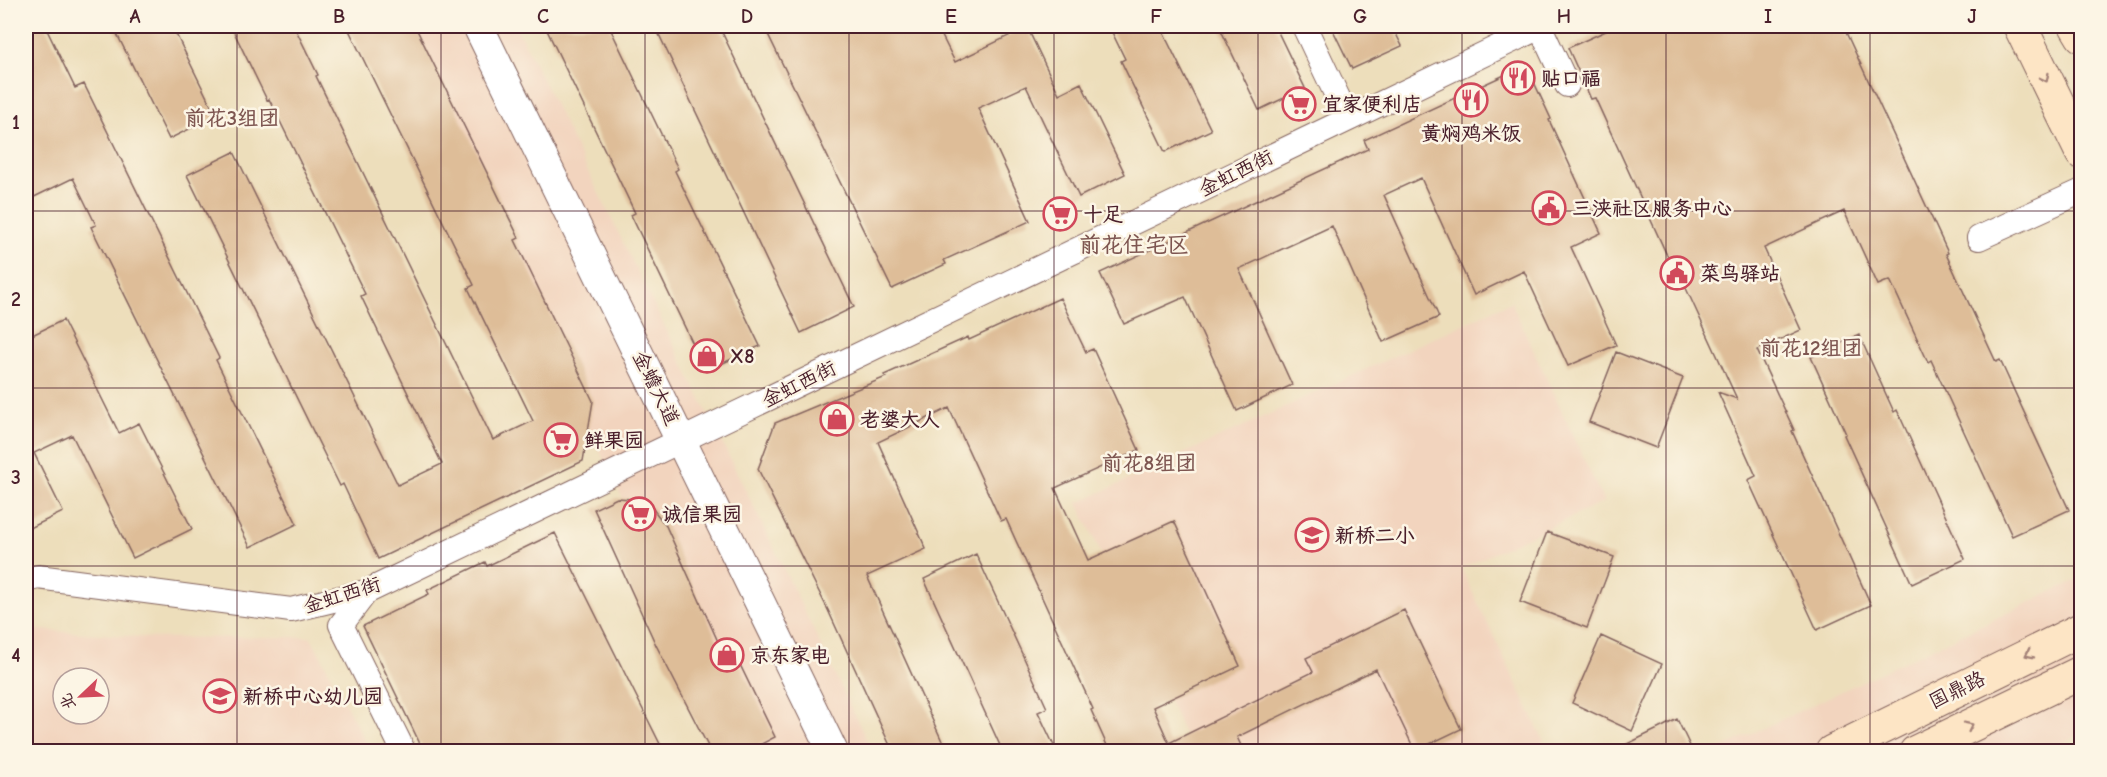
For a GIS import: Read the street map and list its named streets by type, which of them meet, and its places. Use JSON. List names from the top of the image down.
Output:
{
  "streets": {
    "main road": ["国鼎路"],
    "street": ["金虹西街", "金蟾大道"]
  },
  "crossings": [
    ["金虹西街", "金蟾大道"]
  ],
  "districts": [
    "前花3组团",
    "前花住宅区",
    "前花12组团",
    "前花8组团"
  ],
  "places": {
    "restaurant": ["贴口福", "黄焖鸡米饭"],
    "supermarket": [
      "宜家便利店",
      "十足",
      "鲜果园",
      "诚信果园"
    ],
    "public building": ["三浃社区服务中心", "菜鸟驿站"],
    "shop": ["X8", "老婆大人", "京东家电"],
    "school or university": ["新桥二小", "新桥中心幼儿园"]
  },
  "north": "bottom left",
  "grid": {
    "columns": [
      "A",
      "B",
      "C",
      "D",
      "E",
      "F",
      "G",
      "H",
      "I",
      "J"
    ],
    "rows": [
      "1",
      "2",
      "3",
      "4"
    ]
  }
}
